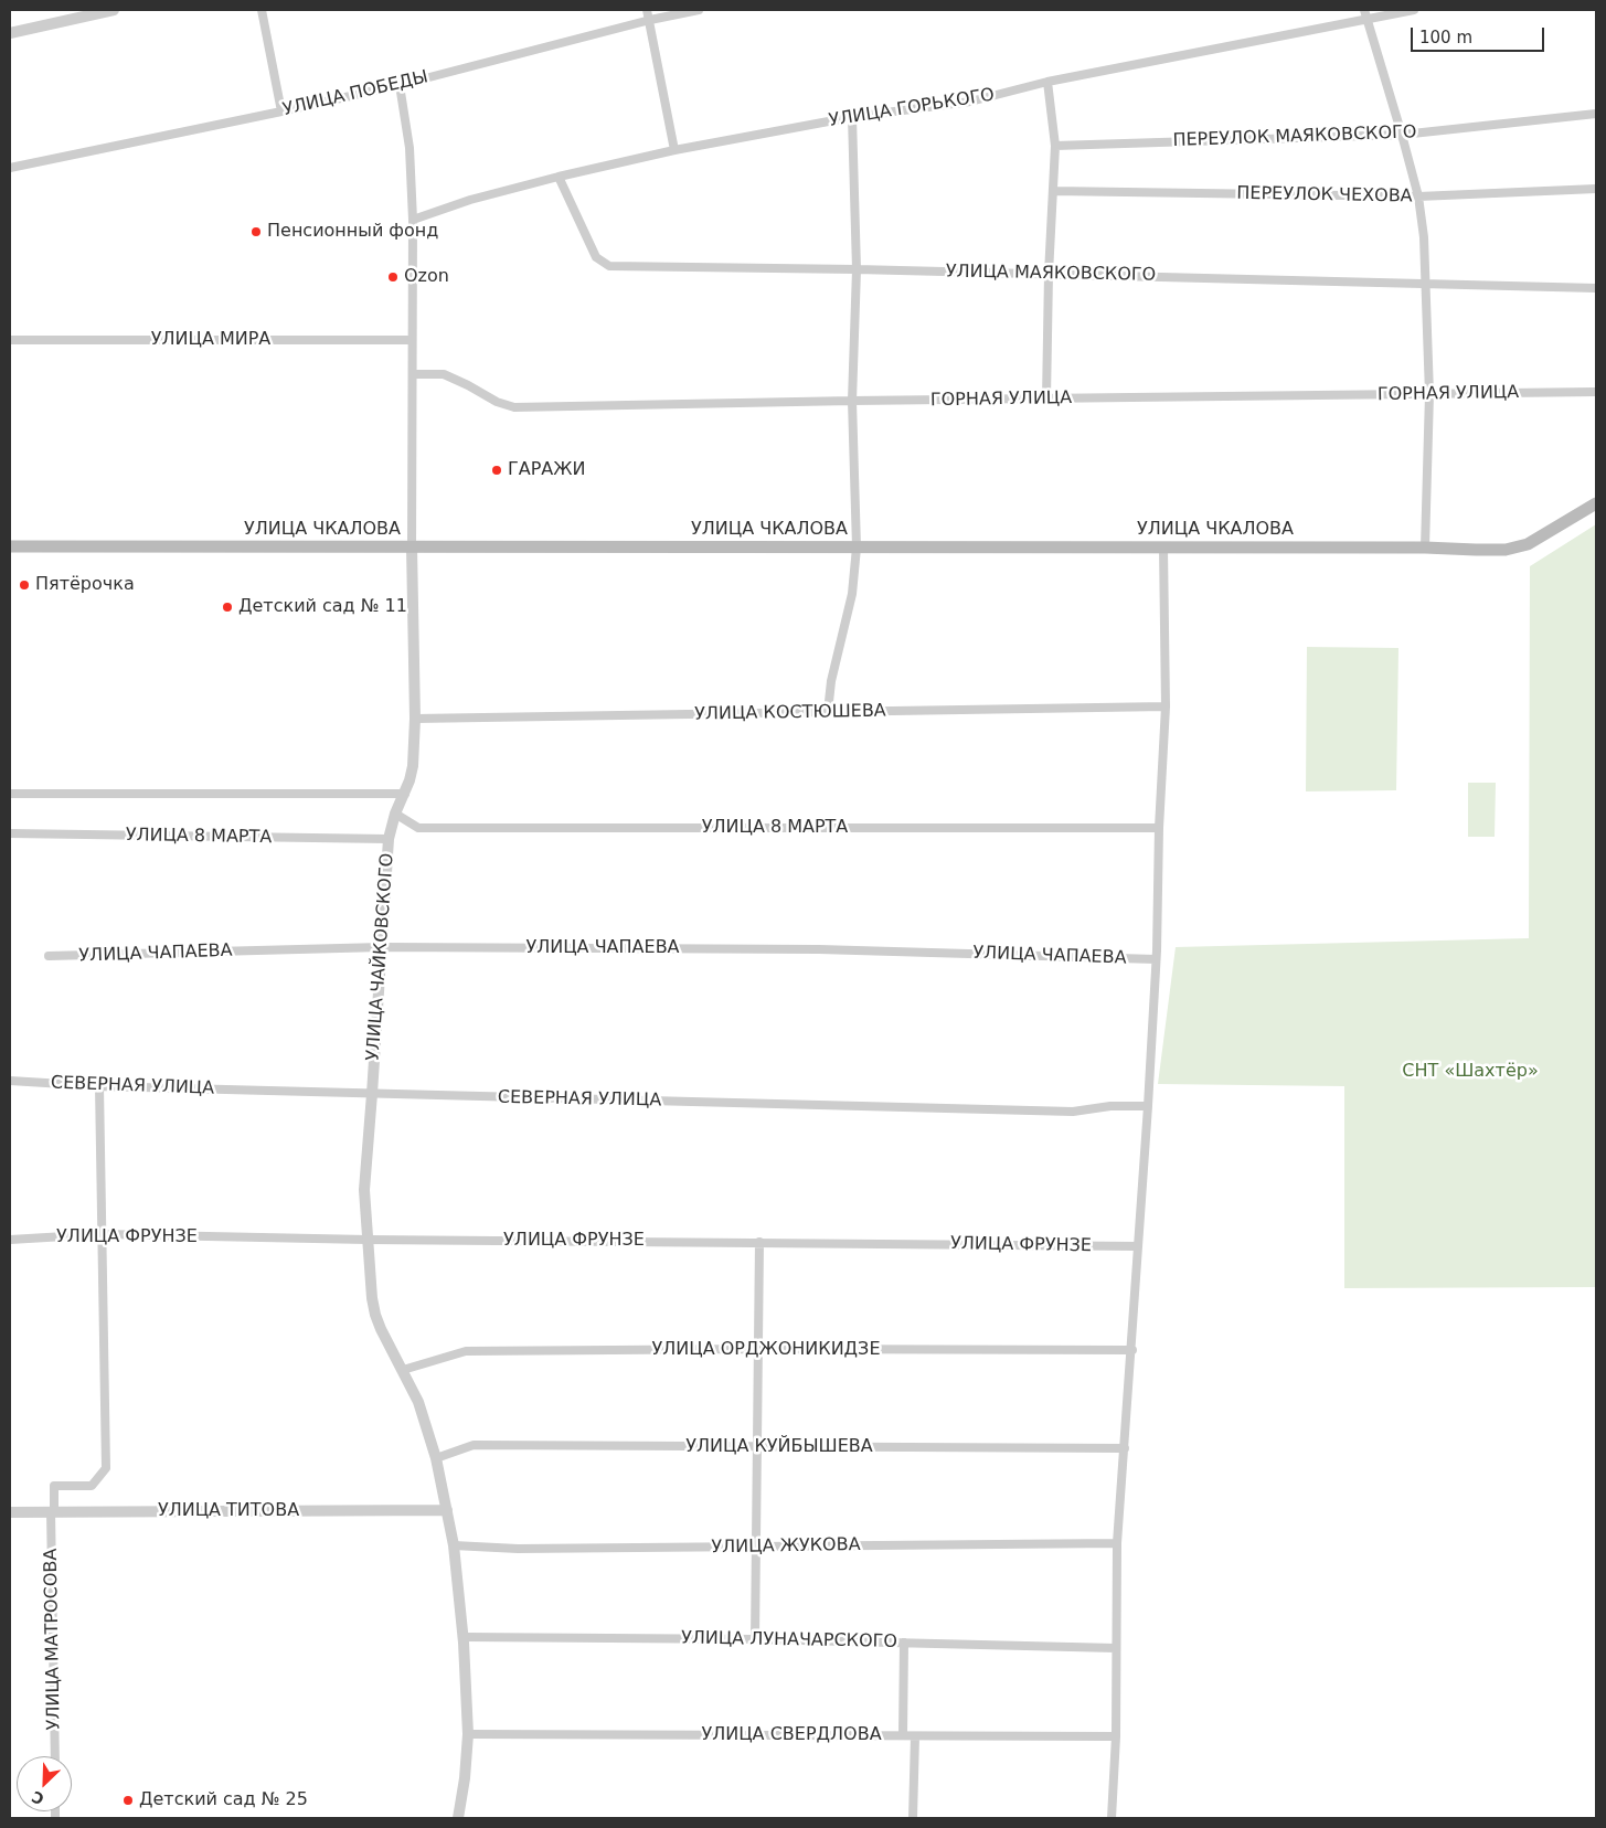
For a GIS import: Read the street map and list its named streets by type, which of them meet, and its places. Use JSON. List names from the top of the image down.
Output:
{
  "streets": {
    "main road": ["УЛИЦА ЧКАЛОВА"],
    "street": [
      "УЛИЦА ПОБЕДЫ",
      "УЛИЦА ГОРЬКОГО",
      "ПЕРЕУЛОК МАЯКОВСКОГО",
      "ПЕРЕУЛОК ЧЕХОВА",
      "УЛИЦА МАЯКОВСКОГО",
      "УЛИЦА МИРА",
      "ГОРНАЯ УЛИЦА",
      "УЛИЦА КОСТЮШЕВА",
      "УЛИЦА 8 МАРТА",
      "УЛИЦА ЧАПАЕВА",
      "УЛИЦА ЧАЙКОВСКОГО",
      "СЕВЕРНАЯ УЛИЦА",
      "УЛИЦА ФРУНЗЕ",
      "УЛИЦА ОРДЖОНИКИДЗЕ",
      "УЛИЦА КУЙБЫШЕВА",
      "УЛИЦА ТИТОВА",
      "УЛИЦА ЖУКОВА",
      "УЛИЦА МАТРОСОВА",
      "УЛИЦА ЛУНАЧАРСКОГО",
      "УЛИЦА СВЕРДЛОВА"
    ]
  },
  "crossings": [
    ["УЛИЦА ПОБЕДЫ", "УЛИЦА ЧАЙКОВСКОГО"],
    ["УЛИЦА ГОРЬКОГО", "УЛИЦА МАЯКОВСКОГО"],
    ["УЛИЦА ГОРЬКОГО", "УЛИЦА ЧАЙКОВСКОГО"],
    ["УЛИЦА МИРА", "УЛИЦА ЧАЙКОВСКОГО"],
    ["ГОРНАЯ УЛИЦА", "УЛИЦА ЧАЙКОВСКОГО"],
    ["УЛИЦА ЧКАЛОВА", "УЛИЦА ЧАЙКОВСКОГО"],
    ["УЛИЦА КОСТЮШЕВА", "УЛИЦА ЧАЙКОВСКОГО"],
    ["УЛИЦА 8 МАРТА", "УЛИЦА ЧАЙКОВСКОГО"],
    ["УЛИЦА ЧАПАЕВА", "УЛИЦА ЧАЙКОВСКОГО"],
    ["УЛИЦА ЧАЙКОВСКОГО", "СЕВЕРНАЯ УЛИЦА"],
    ["УЛИЦА ЧАЙКОВСКОГО", "УЛИЦА ФРУНЗЕ"],
    ["УЛИЦА ЧАЙКОВСКОГО", "УЛИЦА ОРДЖОНИКИДЗЕ"],
    ["УЛИЦА ЧАЙКОВСКОГО", "УЛИЦА КУЙБЫШЕВА"],
    ["УЛИЦА ЧАЙКОВСКОГО", "УЛИЦА ТИТОВА"],
    ["УЛИЦА ЧАЙКОВСКОГО", "УЛИЦА ЖУКОВА"],
    ["УЛИЦА ЧАЙКОВСКОГО", "УЛИЦА ЛУНАЧАРСКОГО"],
    ["УЛИЦА ЧАЙКОВСКОГО", "УЛИЦА СВЕРДЛОВА"],
    ["УЛИЦА ФРУНЗЕ", "УЛИЦА МАТРОСОВА"],
    ["УЛИЦА ТИТОВА", "УЛИЦА МАТРОСОВА"]
  ],
  "parks": ["СНТ «Шахтёр»"],
  "places": [
    "Пенсионный фонд",
    "Ozon",
    "ГАРАЖИ",
    "Пятёрочка",
    "Детский сад № 11",
    "Детский сад № 25"
  ],
  "scale_bar": "100 m",
  "north": "bottom left"
}
